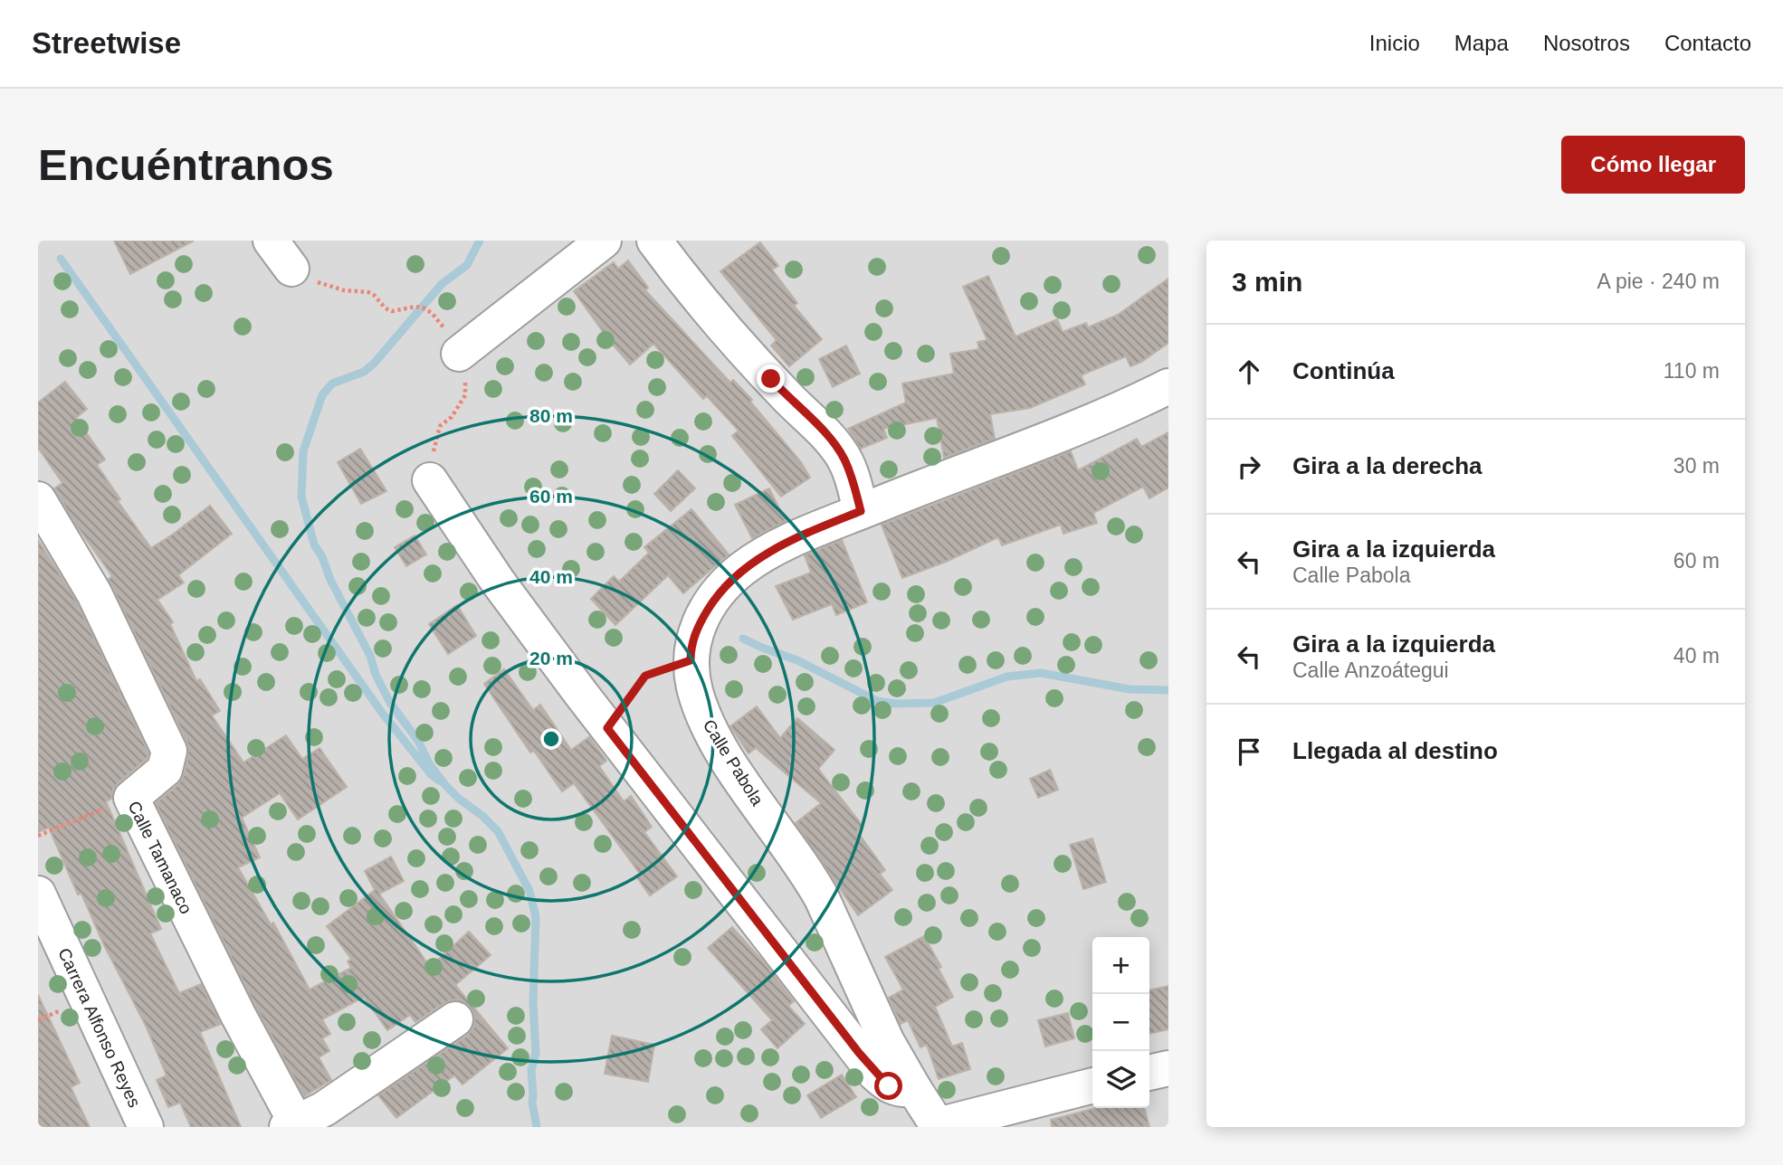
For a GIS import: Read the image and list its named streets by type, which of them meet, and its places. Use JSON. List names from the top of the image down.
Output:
{
  "streets": {
    "street": ["Calle Pabola", "Calle Tamanaco", "Carrera Alfonso Reyes"]
  },
  "page": {
    "header": "Streetwise",
    "nav": [
      "Inicio",
      "Mapa",
      "Nosotros",
      "Contacto"
    ],
    "buttons": "Cómo llegar",
    "title": "Encuéntranos",
    "heading": ["3 min", "A pie · 240 m"],
    "list": [
      ["Continúa", "110 m"],
      ["Gira a la derecha", "30 m"],
      ["Gira a la izquierda", "Calle Pabola", "60 m"],
      ["Gira a la izquierda", "Calle Anzoátegui", "40 m"],
      "Llegada al destino"
    ],
    "map_buttons": ["+", "−"]
  },
  "rings": [
    "80 m",
    "60 m",
    "40 m",
    "20 m"
  ]
}
